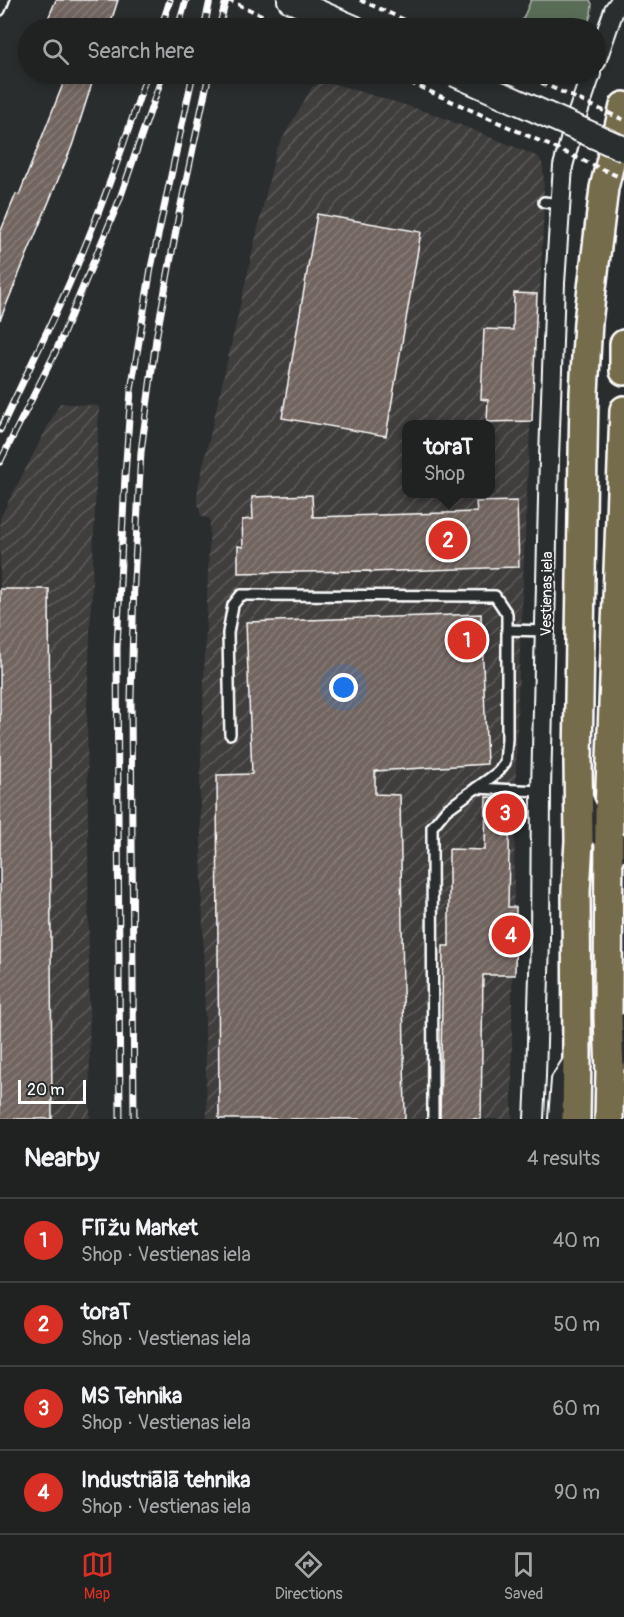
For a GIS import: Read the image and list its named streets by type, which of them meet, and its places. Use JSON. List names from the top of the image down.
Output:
{
  "streets": {
    "street": ["Vestienas iela"]
  },
  "scale_bar": "20 m",
  "page": {
    "search": "Search here",
    "popup": ["toraT", "Shop"],
    "pins": [
      "2",
      "1",
      "3",
      "4"
    ],
    "scale": "20 m",
    "heading": ["Nearby", "4 results"],
    "list": [
      {
        "mark": "1",
        "name": "Flīžu Market",
        "note": "Shop · Vestienas iela",
        "value": "40 m"
      },
      {
        "mark": "2",
        "name": "toraT",
        "note": "Shop · Vestienas iela",
        "value": "50 m"
      },
      {
        "mark": "3",
        "name": "MS Tehnika",
        "note": "Shop · Vestienas iela",
        "value": "60 m"
      },
      {
        "mark": "4",
        "name": "Industriālā tehnika",
        "note": "Shop · Vestienas iela",
        "value": "90 m"
      }
    ],
    "nav": ["Map", "Directions", "Saved"]
  }
}
